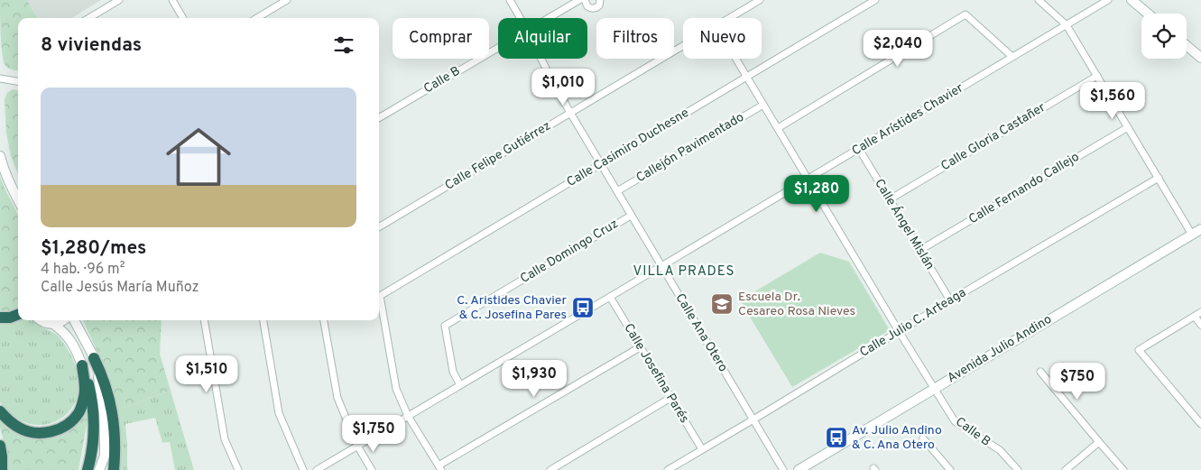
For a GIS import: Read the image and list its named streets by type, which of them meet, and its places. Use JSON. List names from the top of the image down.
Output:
{
  "streets": {
    "street": [
      "Calle B",
      "Calle Arístides Chavier",
      "Calle Gloria Castañer",
      "Calle Casimiro Duchesne",
      "Callejón Pavimentado",
      "Calle Felipe Gutiérrez",
      "Calle Fernando Callejo",
      "Calle Ángel Mislán",
      "Calle Domingo Cruz",
      "Calle Julio C. Arteaga",
      "Calle Ana Otero",
      "Avenida Julio Andino",
      "Calle Josefina Parés"
    ]
  },
  "crossings": [
    ["Calle B", "Calle Arístides Chavier"],
    ["Calle B", "Calle Casimiro Duchesne"],
    ["Calle B", "Callejón Pavimentado"],
    ["Calle B", "Calle Julio C. Arteaga"],
    ["Calle B", "Avenida Julio Andino"],
    ["Calle Arístides Chavier", "Calle Casimiro Duchesne"],
    ["Calle Arístides Chavier", "Calle Ángel Mislán"],
    ["Calle Arístides Chavier", "Calle Domingo Cruz"],
    ["Calle Arístides Chavier", "Calle Ana Otero"],
    ["Calle Arístides Chavier", "Calle Josefina Parés"],
    ["Calle Gloria Castañer", "Calle Ángel Mislán"],
    ["Calle Casimiro Duchesne", "Calle Ana Otero"],
    ["Callejón Pavimentado", "Calle Ana Otero"],
    ["Calle Felipe Gutiérrez", "Calle Ana Otero"],
    ["Calle Fernando Callejo", "Calle Ángel Mislán"],
    ["Calle Ángel Mislán", "Calle Julio C. Arteaga"],
    ["Calle Domingo Cruz", "Calle Ana Otero"],
    ["Calle Julio C. Arteaga", "Calle Ana Otero"],
    ["Calle Julio C. Arteaga", "Calle Josefina Parés"]
  ],
  "districts": ["VILLA PRADES"],
  "places": {
    "school or university": ["Escuela Dr. Cesareo Rosa Nieves"],
    "bus stop": ["C. Aristides Chavier & C. Josefina Pares", "Av. Julio Andino & C. Ana Otero"]
  },
  "page": {
    "chip": [
      "Comprar",
      "Alquilar",
      "Filtros",
      "Nuevo"
    ],
    "heading": "8 viviendas",
    "price": [
      "$2,040",
      "$1,010",
      "$1,560",
      "$1,280",
      "$1,510",
      "$1,930",
      "$750",
      "$1,750"
    ],
    "list": [
      {
        "name": "$1,280/mes",
        "note": "4 hab. · 96 m² · Calle Jesús María Muñoz"
      }
    ]
  }
}
